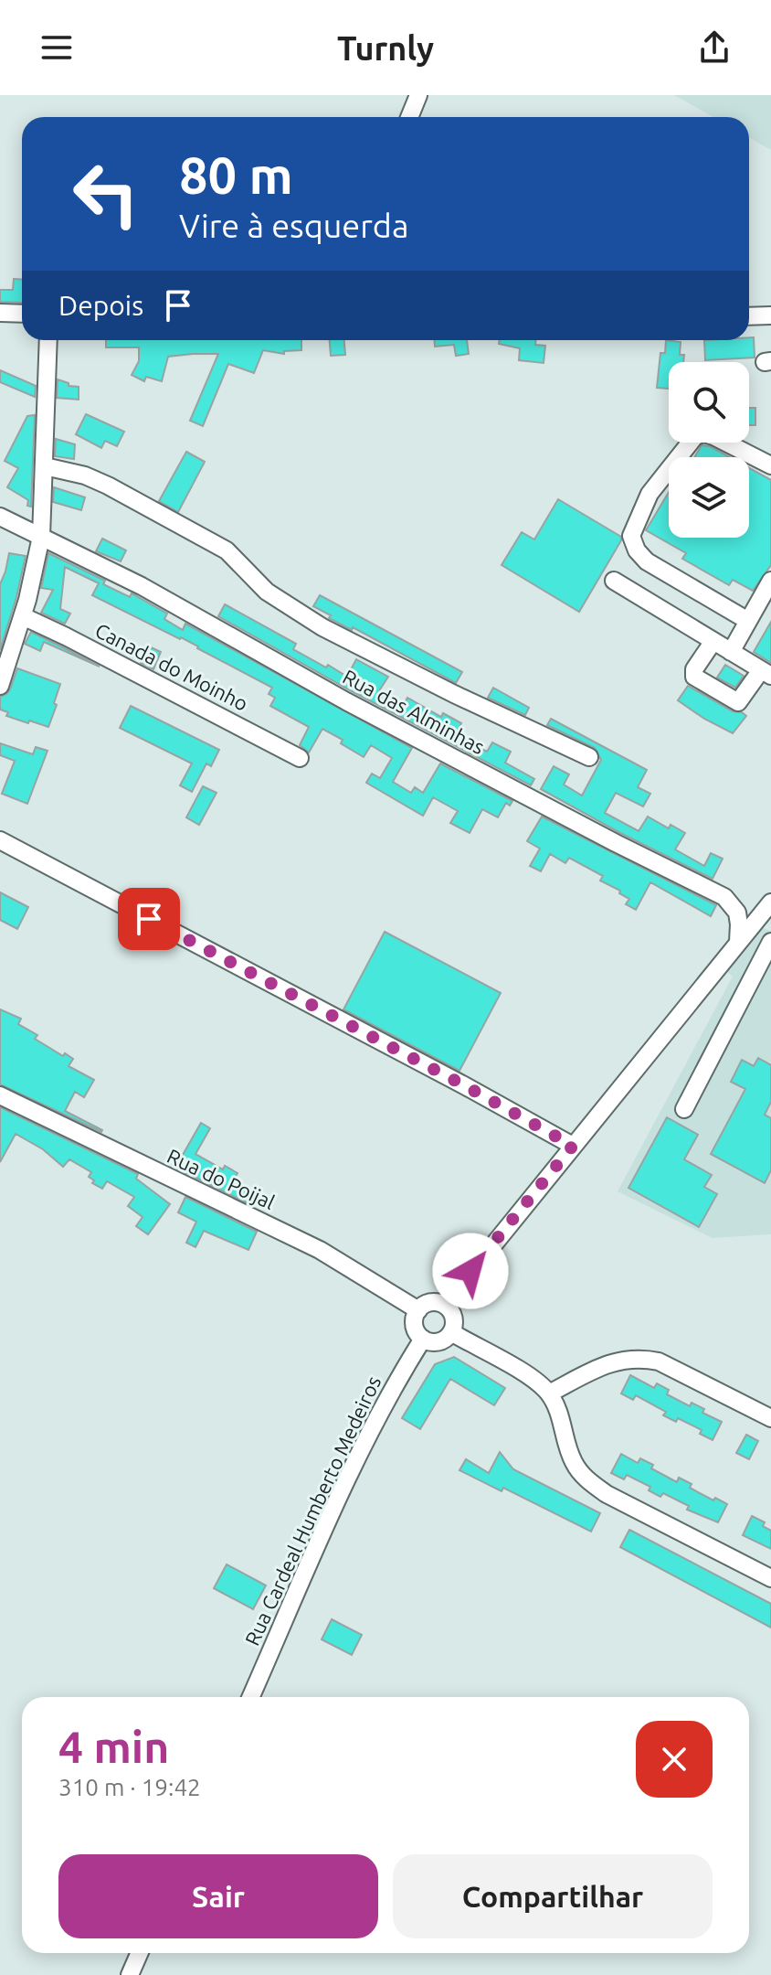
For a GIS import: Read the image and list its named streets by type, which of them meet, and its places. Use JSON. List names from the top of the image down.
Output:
{
  "streets": {
    "street": [
      "Canada do Moinho",
      "Rua das Alminhas",
      "Rua do Poijal",
      "Rua Cardeal Humberto Medeiros"
    ]
  },
  "crossings": [
    ["Rua do Poijal", "Rua Cardeal Humberto Medeiros"]
  ],
  "page": {
    "header": "Turnly",
    "turn": ["80 m", "Vire à esquerda"],
    "then": "Depois",
    "heading": ["4 min", "310 m · 19:42"],
    "buttons": ["Sair", "Compartilhar"]
  }
}
